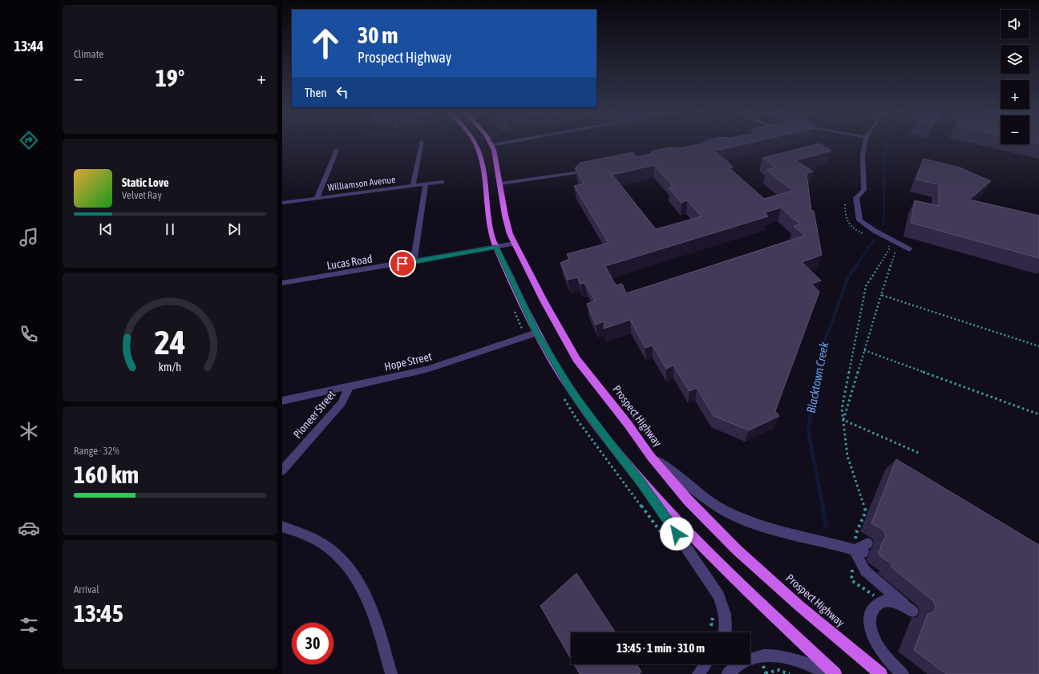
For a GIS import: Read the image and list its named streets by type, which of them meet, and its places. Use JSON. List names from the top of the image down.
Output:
{
  "streets": {
    "main road": ["Prospect Highway"],
    "street": [
      "Williamson Avenue",
      "Lucas Road",
      "Hope Street",
      "Pioneer Street"
    ]
  },
  "crossings": [
    ["Lucas Road", "Prospect Highway"],
    ["Hope Street", "Pioneer Street"]
  ],
  "water": ["Blacktown Creek"],
  "page": {
    "tabs": "13:44",
    "tile": [
      "Climate",
      ["Range · 32%", "160 km"],
      ["Arrival", "13:45"]
    ],
    "map_buttons": ["+", "−"],
    "turn": ["30 m", "Prospect Highway"],
    "heat": ["−", "19°", "+"],
    "then": "Then",
    "song": ["Static Love", "Velvet Ray"],
    "limit": "30",
    "trip": "13:45 · 1 min · 310 m",
    "gauge": ["24", "km/h"]
  }
}
